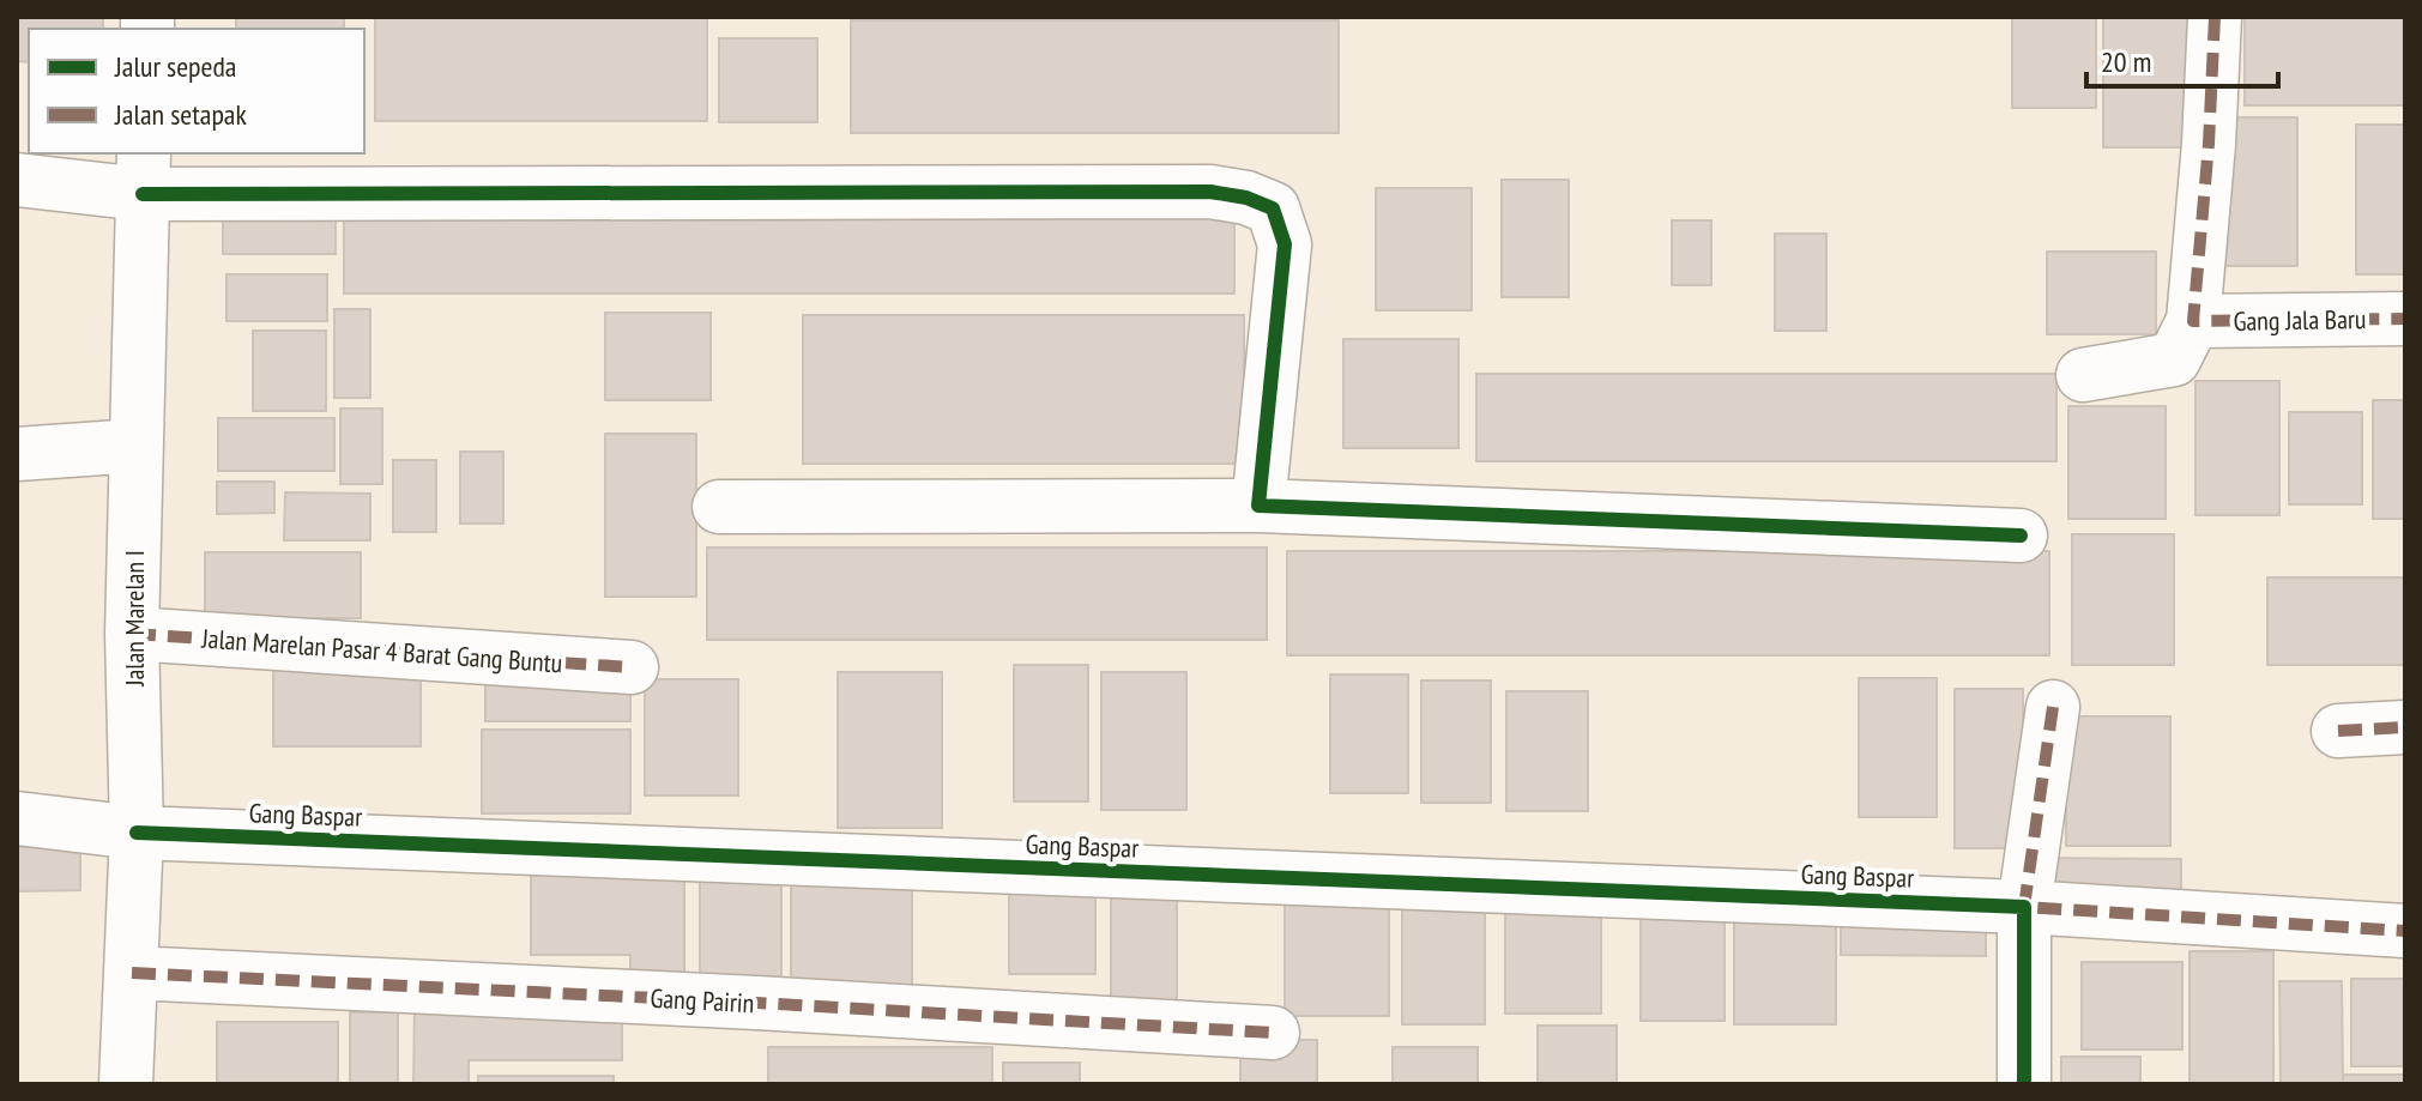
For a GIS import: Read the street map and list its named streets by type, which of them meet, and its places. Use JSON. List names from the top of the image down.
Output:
{
  "streets": {
    "street": [
      "Gang Jala Baru",
      "Jalan Marelan I",
      "Jalan Marelan Pasar 4 Barat Gang Buntu",
      "Gang Baspar",
      "Gang Pairin"
    ]
  },
  "crossings": [
    ["Jalan Marelan I", "Jalan Marelan Pasar 4 Barat Gang Buntu"],
    ["Jalan Marelan I", "Gang Baspar"],
    ["Jalan Marelan I", "Gang Pairin"]
  ],
  "legend": ["Jalur sepeda", "Jalan setapak"],
  "scale_bar": "20 m"
}
